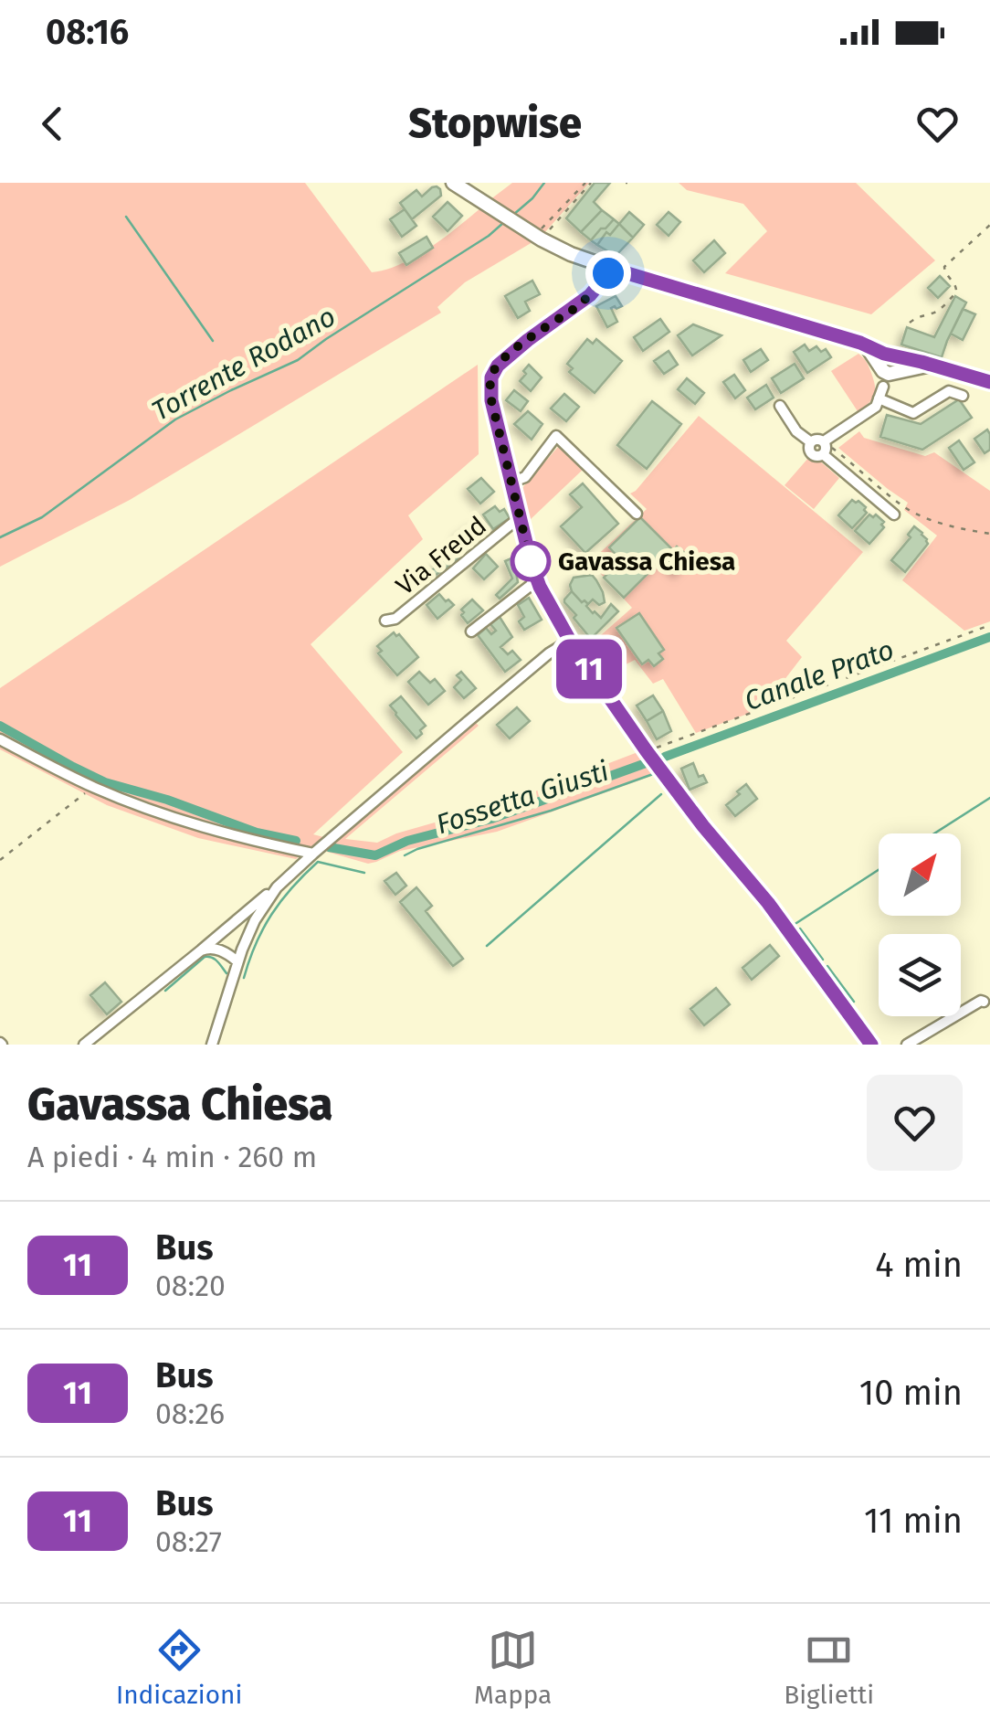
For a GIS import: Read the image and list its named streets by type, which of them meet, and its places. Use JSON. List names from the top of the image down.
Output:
{
  "streets": {
    "street": ["Via Freud"]
  },
  "water": ["Torrente Rodano", "Canale Prato", "Fossetta Giusti"],
  "places": ["Gavassa Chiesa"],
  "lines": ["bus line 11"],
  "north": "top right",
  "page": {
    "status": "08:16",
    "header": "Stopwise",
    "on_map": "11",
    "heading": ["Gavassa Chiesa", "A piedi · 4 min · 260 m"],
    "list": [
      {
        "mark": "11",
        "name": "Bus",
        "note": "08:20",
        "value": "4 min"
      },
      {
        "mark": "11",
        "name": "Bus",
        "note": "08:26",
        "value": "10 min"
      },
      {
        "mark": "11",
        "name": "Bus",
        "note": "08:27",
        "value": "11 min"
      }
    ],
    "tabs": ["Indicazioni", "Mappa", "Biglietti"]
  }
}
